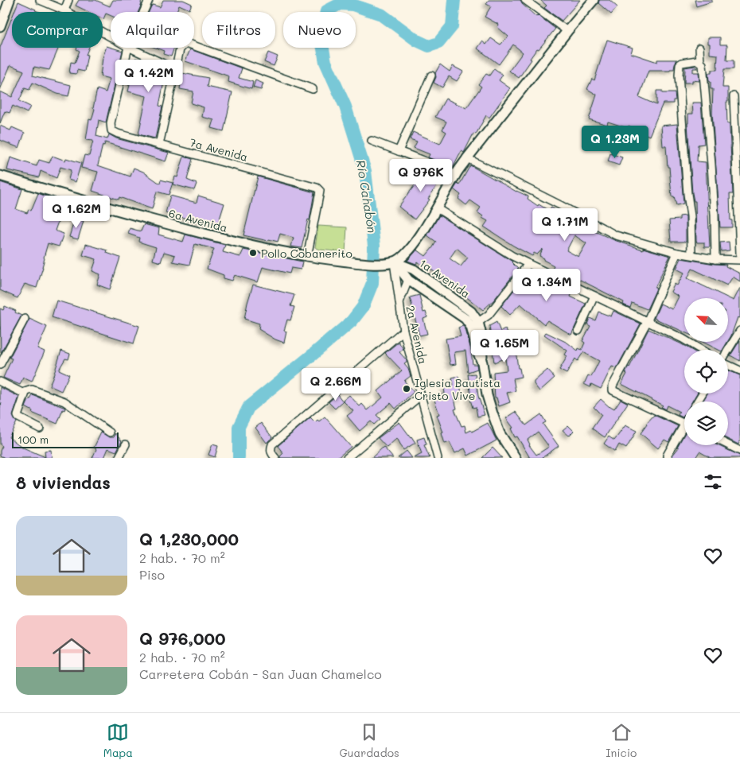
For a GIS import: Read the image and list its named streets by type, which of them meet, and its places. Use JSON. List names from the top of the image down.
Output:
{
  "streets": {
    "main road": ["6a Avenida", "1a Avenida"],
    "street": ["7a Avenida", "2a Avenida"]
  },
  "crossings": [
    ["7a Avenida", "6a Avenida"],
    ["6a Avenida", "1a Avenida"],
    ["6a Avenida", "2a Avenida"],
    ["1a Avenida", "2a Avenida"]
  ],
  "water": ["Río Cahabón"],
  "places": ["Pollo Cobanerito", "Iglesia Bautista Cristo Vive"],
  "scale_bar": "100 m",
  "north": "top left",
  "page": {
    "chip": [
      "Comprar",
      "Alquilar",
      "Filtros",
      "Nuevo"
    ],
    "price": [
      "Q 1.42M",
      "Q 1.23M",
      "Q 976K",
      "Q 1.62M",
      "Q 1.71M",
      "Q 1.34M",
      "Q 1.65M",
      "Q 2.66M"
    ],
    "scale": "100 m",
    "heading": "8 viviendas",
    "list": [
      {
        "name": "Q 1,230,000",
        "note": "2 hab. · 70 m² · Piso"
      },
      {
        "name": "Q 976,000",
        "note": "2 hab. · 70 m² · Carretera Cobán - San Juan Chamelco"
      }
    ],
    "tabs": ["Mapa", "Guardados", "Inicio"]
  }
}
